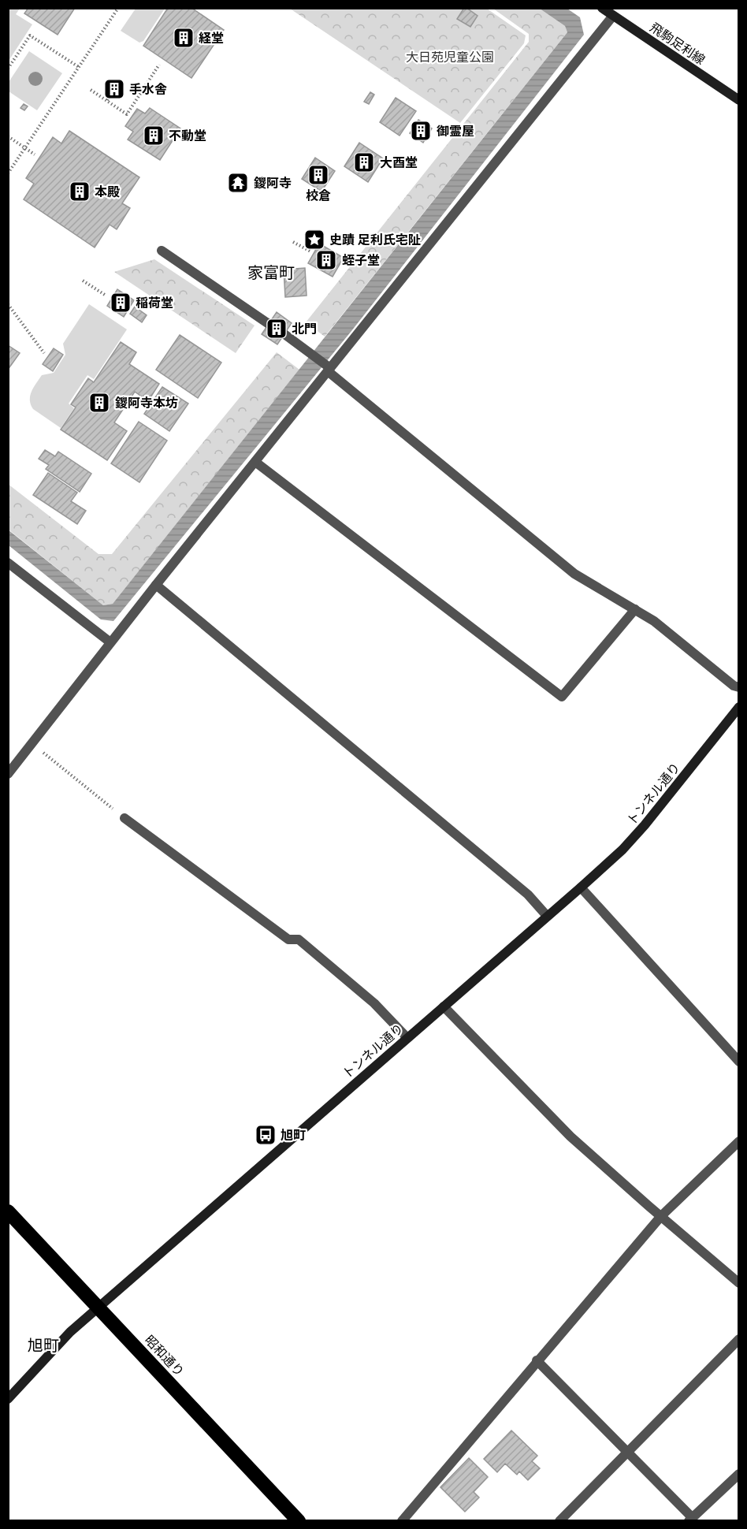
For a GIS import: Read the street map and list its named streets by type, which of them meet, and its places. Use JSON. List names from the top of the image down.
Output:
{
  "streets": {
    "highway": ["昭和通り"],
    "street": ["飛駒足利線", "トンネル通り"]
  },
  "crossings": [
    ["トンネル通り", "昭和通り"]
  ],
  "districts": ["家富町", "旭町"],
  "parks": ["大日苑児童公園"],
  "places": {
    "building": [
      "経堂",
      "手水舎",
      "御霊屋",
      "不動堂",
      "大酉堂",
      "校倉",
      "本殿",
      "蛭子堂",
      "稲荷堂",
      "北門",
      "鑁阿寺本坊"
    ],
    "temple": ["鑁阿寺"],
    "place": ["史蹟 足利氏宅阯"],
    "bus stop": ["旭町"]
  }
}
